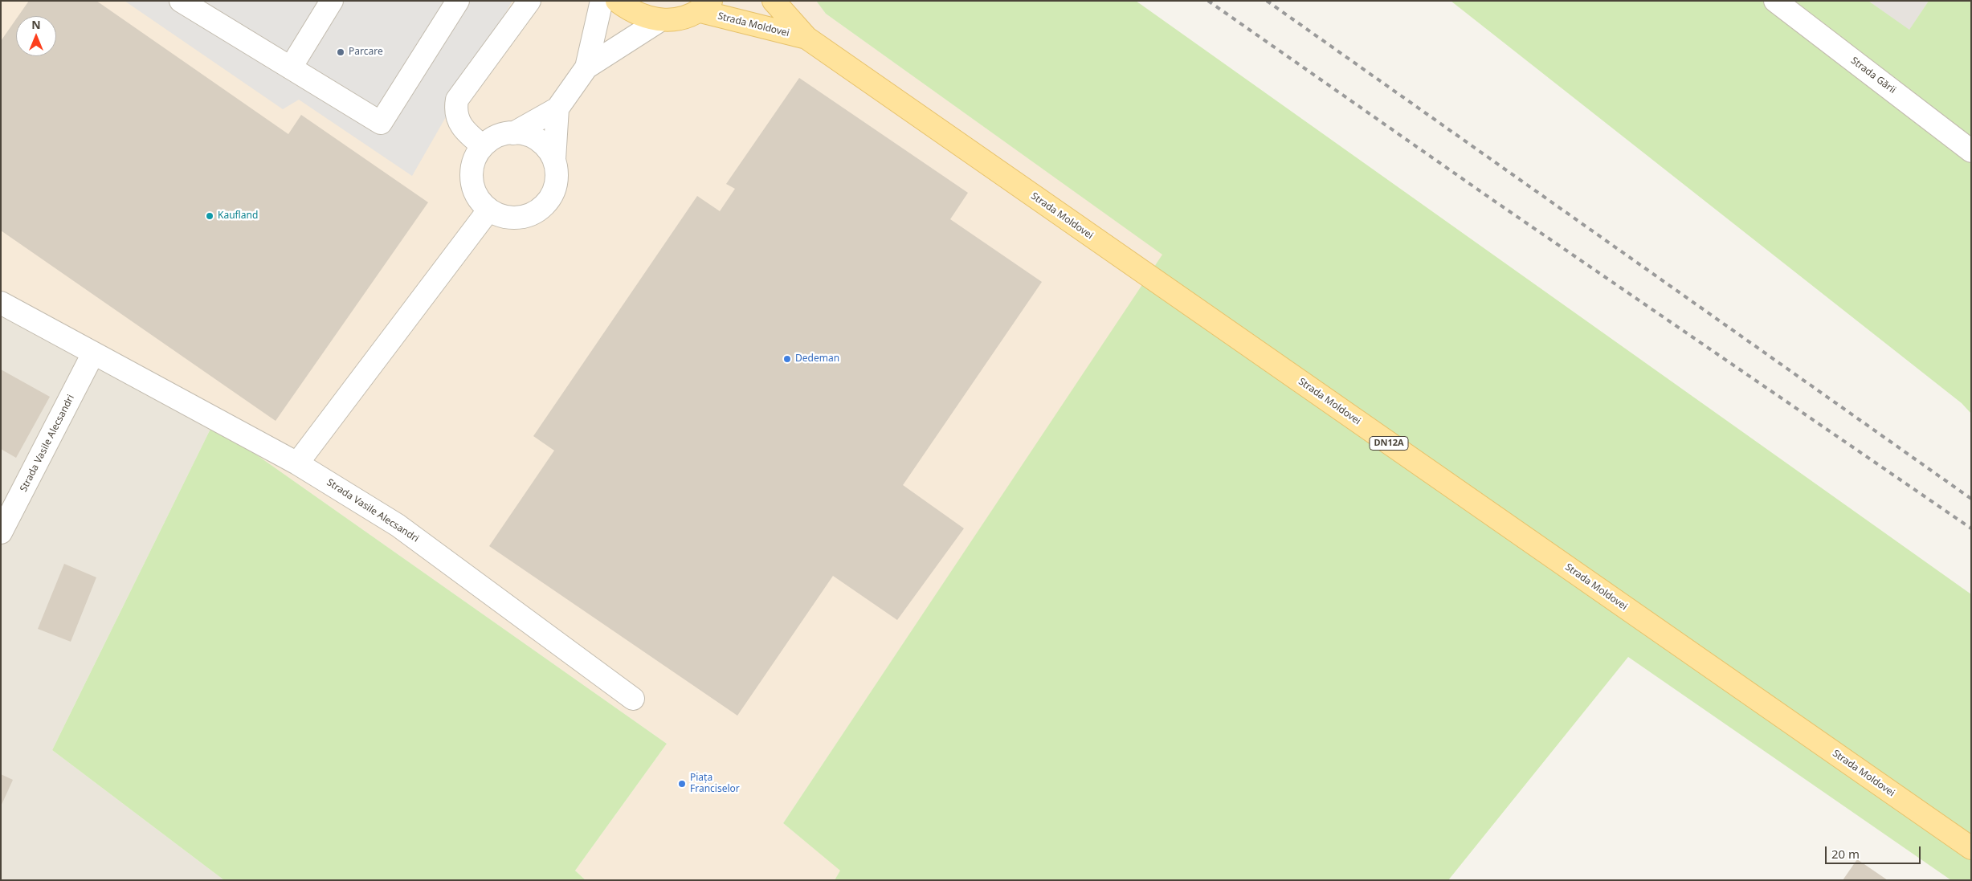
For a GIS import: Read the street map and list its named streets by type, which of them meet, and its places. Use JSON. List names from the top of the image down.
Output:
{
  "streets": {
    "main road": ["Strada Moldovei", "DN12A"],
    "street": ["Strada Gării", "Strada Vasile Alecsandri"]
  },
  "places": [
    "Parcare",
    "Kaufland",
    "Dedeman",
    "Piața Franciselor"
  ],
  "scale_bar": "20 m",
  "north": "top"
}
